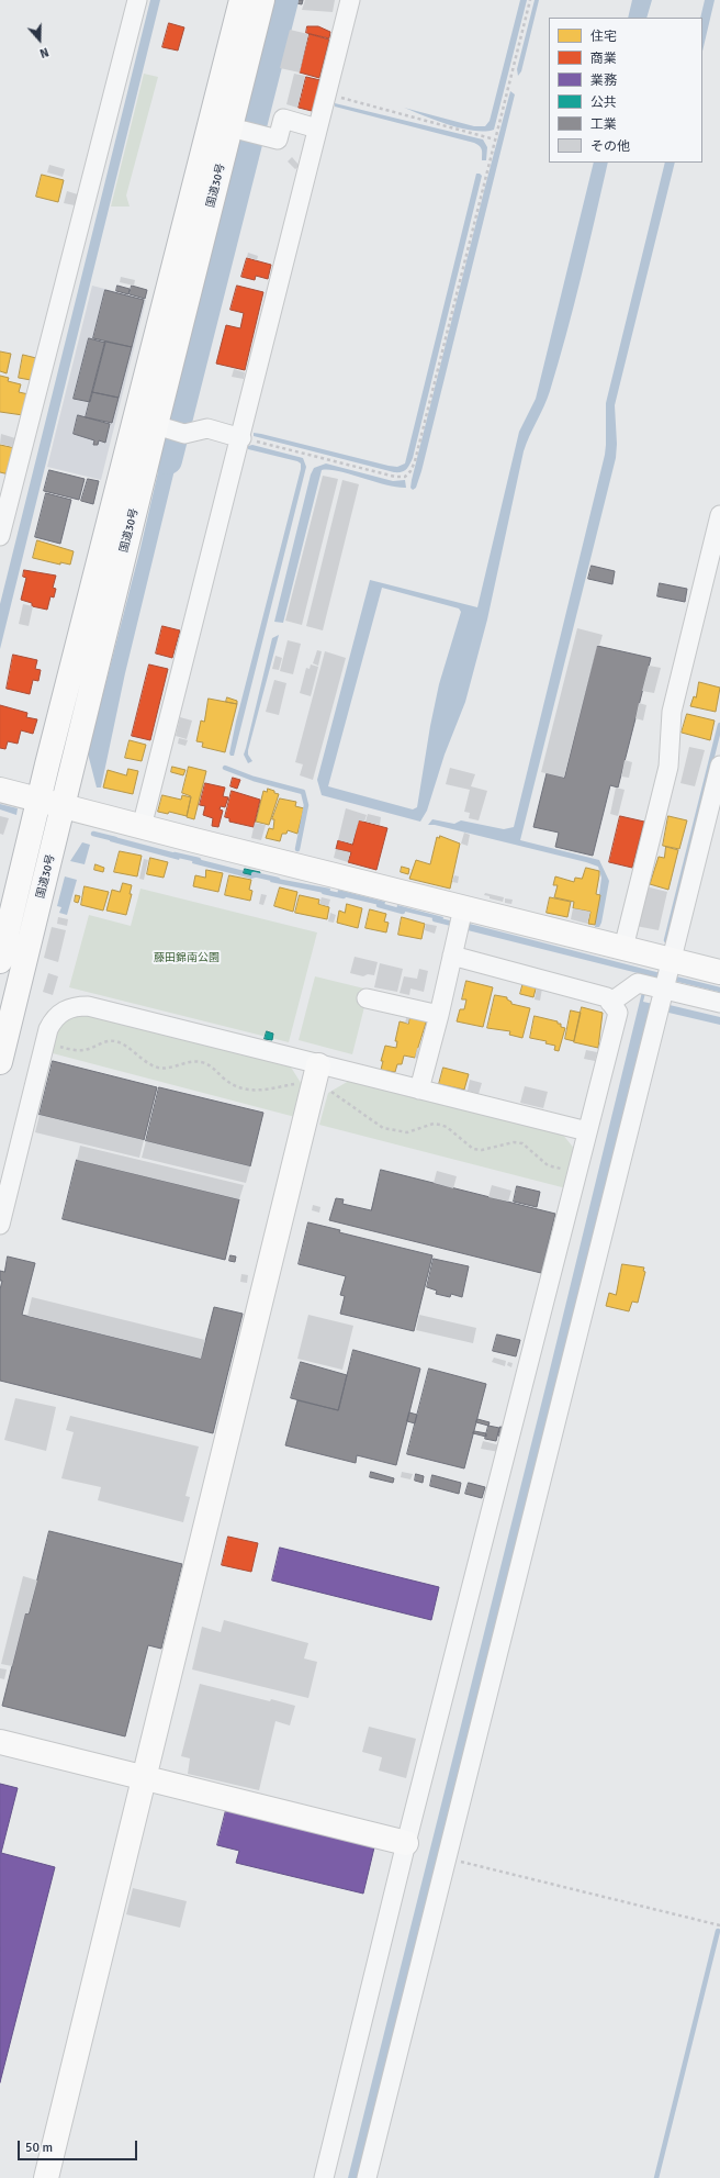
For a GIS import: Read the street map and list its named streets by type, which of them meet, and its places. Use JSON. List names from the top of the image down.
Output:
{
  "streets": {
    "main road": ["国道30号"]
  },
  "parks": ["藤田錦南公園"],
  "legend": [
    "住宅",
    "商業",
    "業務",
    "公共",
    "工業",
    "その他"
  ],
  "scale_bar": "50 m",
  "north": "bottom"
}
